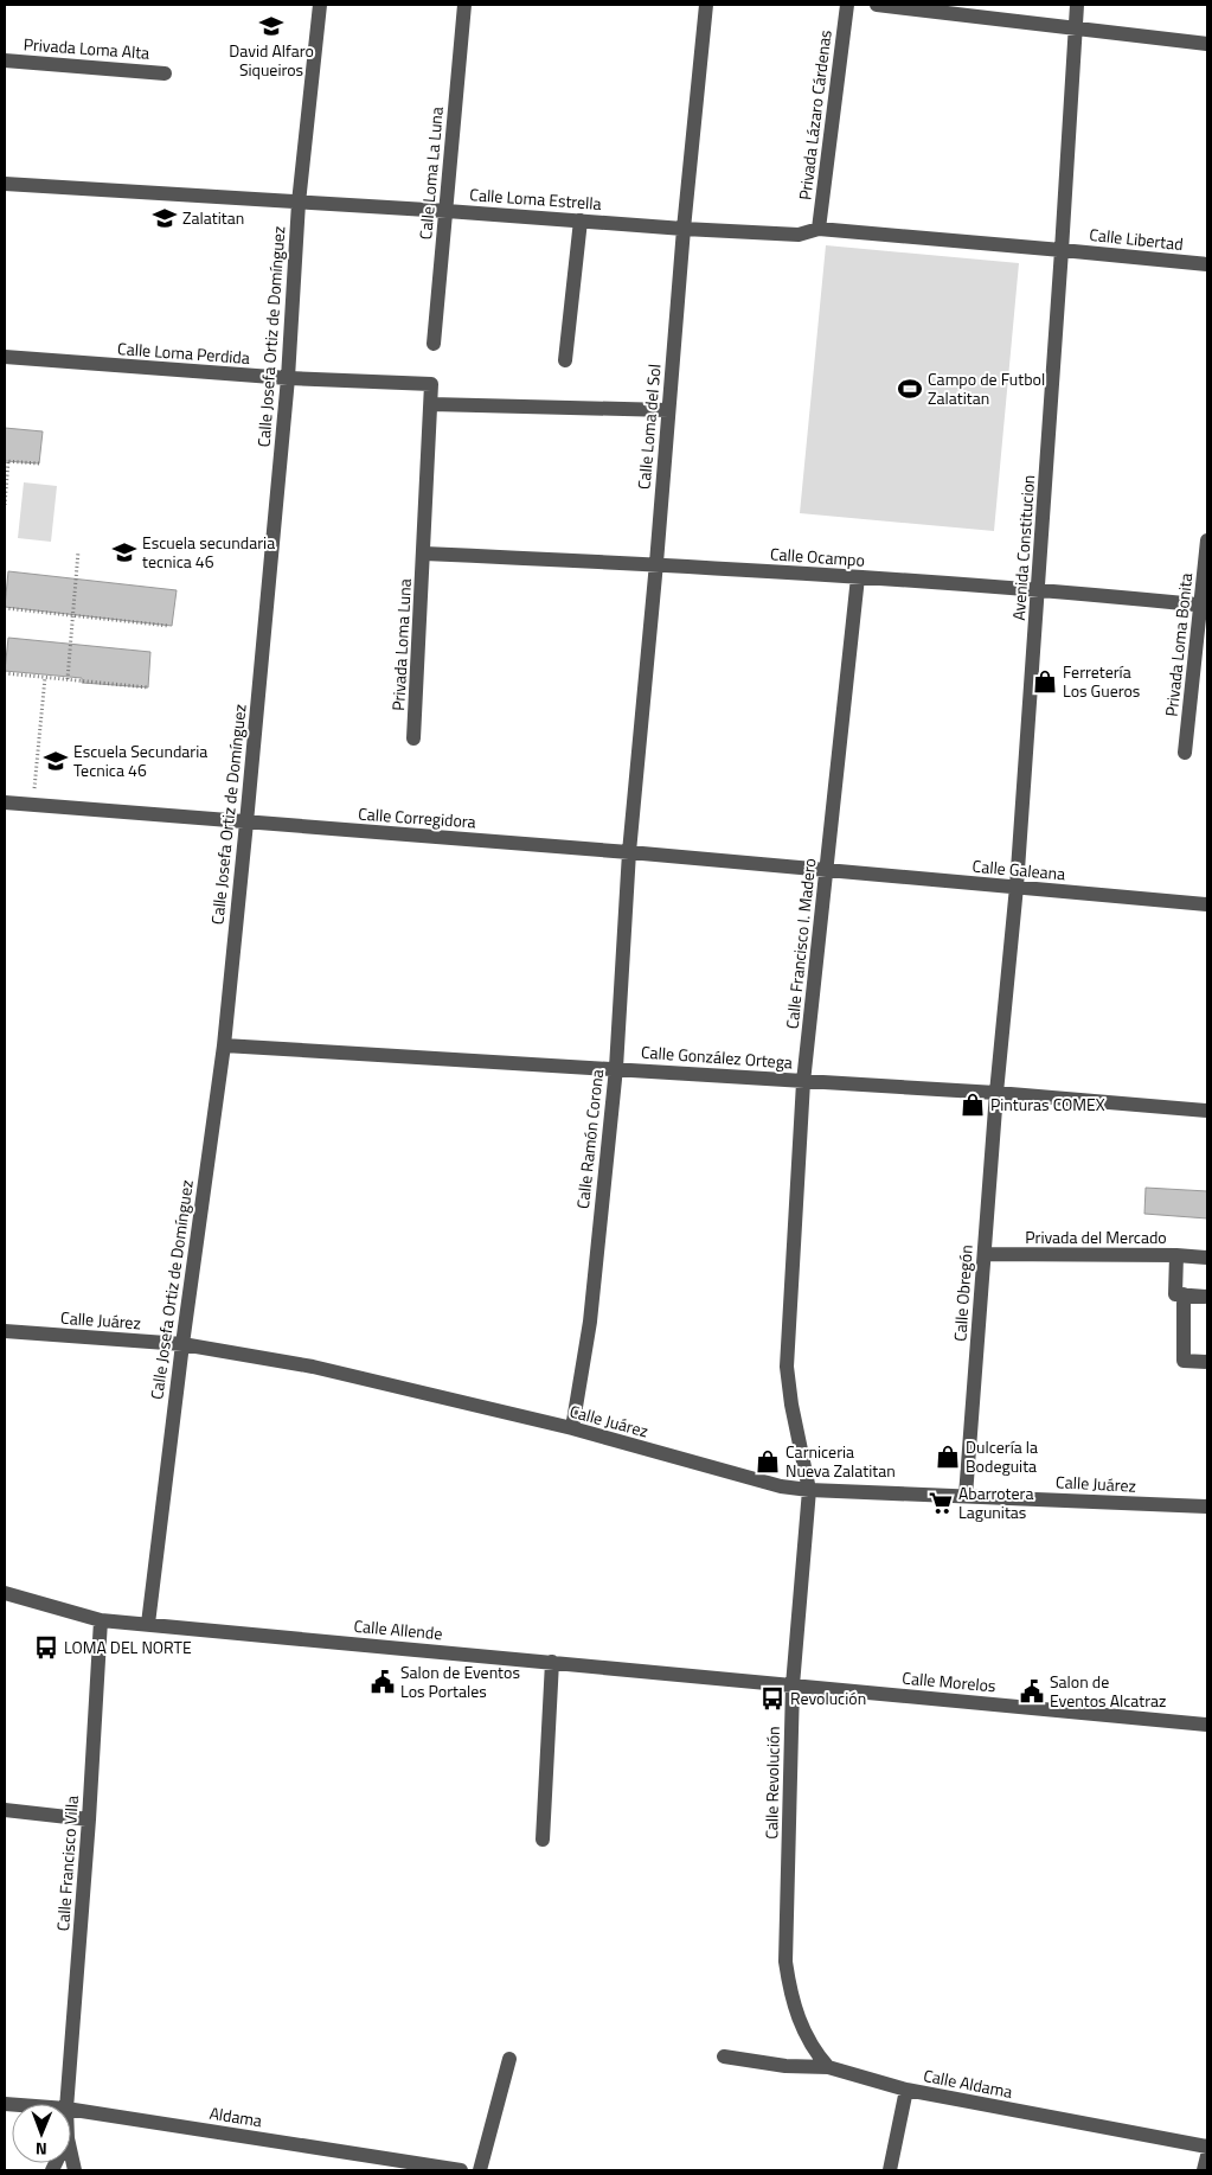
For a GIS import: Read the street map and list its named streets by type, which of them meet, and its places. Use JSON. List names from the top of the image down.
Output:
{
  "streets": {
    "street": [
      "Privada Loma Alta",
      "Privada Lázaro Cárdenas",
      "Calle Loma La Luna",
      "Calle Loma Estrella",
      "Calle Libertad",
      "Calle Josefa Ortiz de Domínguez",
      "Calle Loma Perdida",
      "Calle Loma del Sol",
      "Avenida Constitucion",
      "Calle Ocampo",
      "Privada Loma Luna",
      "Privada Loma Bonita",
      "Calle Corregidora",
      "Calle Galeana",
      "Calle Francisco I. Madero",
      "Calle González Ortega",
      "Calle Ramón Corona",
      "Privada del Mercado",
      "Calle Obregón",
      "Calle Juárez",
      "Calle Allende",
      "Calle Morelos",
      "Calle Revolución",
      "Calle Francisco Villa",
      "Calle Aldama",
      "Aldama"
    ]
  },
  "crossings": [
    ["Privada Lázaro Cárdenas", "Calle Loma Estrella"],
    ["Calle Loma La Luna", "Calle Loma Estrella"],
    ["Calle Loma Estrella", "Calle Libertad"],
    ["Calle Loma Estrella", "Calle Josefa Ortiz de Domínguez"],
    ["Calle Loma Estrella", "Calle Loma del Sol"],
    ["Calle Loma Estrella", "Avenida Constitucion"],
    ["Calle Libertad", "Avenida Constitucion"],
    ["Calle Josefa Ortiz de Domínguez", "Calle Loma Perdida"],
    ["Calle Josefa Ortiz de Domínguez", "Calle Corregidora"],
    ["Calle Josefa Ortiz de Domínguez", "Calle González Ortega"],
    ["Calle Josefa Ortiz de Domínguez", "Calle Juárez"],
    ["Calle Josefa Ortiz de Domínguez", "Calle Allende"],
    ["Calle Loma del Sol", "Calle Ocampo"],
    ["Calle Loma del Sol", "Calle Corregidora"],
    ["Calle Loma del Sol", "Calle Ramón Corona"],
    ["Avenida Constitucion", "Calle Ocampo"],
    ["Avenida Constitucion", "Calle Galeana"],
    ["Avenida Constitucion", "Calle González Ortega"],
    ["Avenida Constitucion", "Calle Obregón"],
    ["Calle Ocampo", "Privada Loma Luna"],
    ["Calle Ocampo", "Privada Loma Bonita"],
    ["Calle Ocampo", "Calle Francisco I. Madero"],
    ["Calle Corregidora", "Calle Galeana"],
    ["Calle Corregidora", "Calle Francisco I. Madero"],
    ["Calle Corregidora", "Calle Ramón Corona"],
    ["Calle Galeana", "Calle Francisco I. Madero"],
    ["Calle Francisco I. Madero", "Calle González Ortega"],
    ["Calle Francisco I. Madero", "Calle Juárez"],
    ["Calle Francisco I. Madero", "Calle Revolución"],
    ["Calle González Ortega", "Calle Ramón Corona"],
    ["Calle González Ortega", "Calle Obregón"],
    ["Calle Ramón Corona", "Calle Juárez"],
    ["Privada del Mercado", "Calle Obregón"],
    ["Calle Obregón", "Calle Juárez"],
    ["Calle Juárez", "Calle Revolución"],
    ["Calle Allende", "Calle Morelos"],
    ["Calle Allende", "Calle Revolución"],
    ["Calle Allende", "Calle Francisco Villa"],
    ["Calle Morelos", "Calle Revolución"],
    ["Calle Revolución", "Calle Aldama"]
  ],
  "places": {
    "school or university": [
      "David Alfaro Siqueiros",
      "Zalatitan",
      "Escuela secundaria tecnica 46",
      "Escuela Secundaria Tecnica 46"
    ],
    "sports": ["Campo de Futbol Zalatitan"],
    "shop": [
      "Ferretería Los Gueros",
      "Pinturas COMEX",
      "Dulcería la Bodeguita",
      "Carniceria Nueva Zalatitan"
    ],
    "supermarket": ["Abarrotera Lagunitas"],
    "bus stop": ["LOMA DEL NORTE", "Revolución"],
    "public building": ["Salon de Eventos Los Portales", "Salon de Eventos Alcatraz"]
  },
  "north": "bottom"
}
